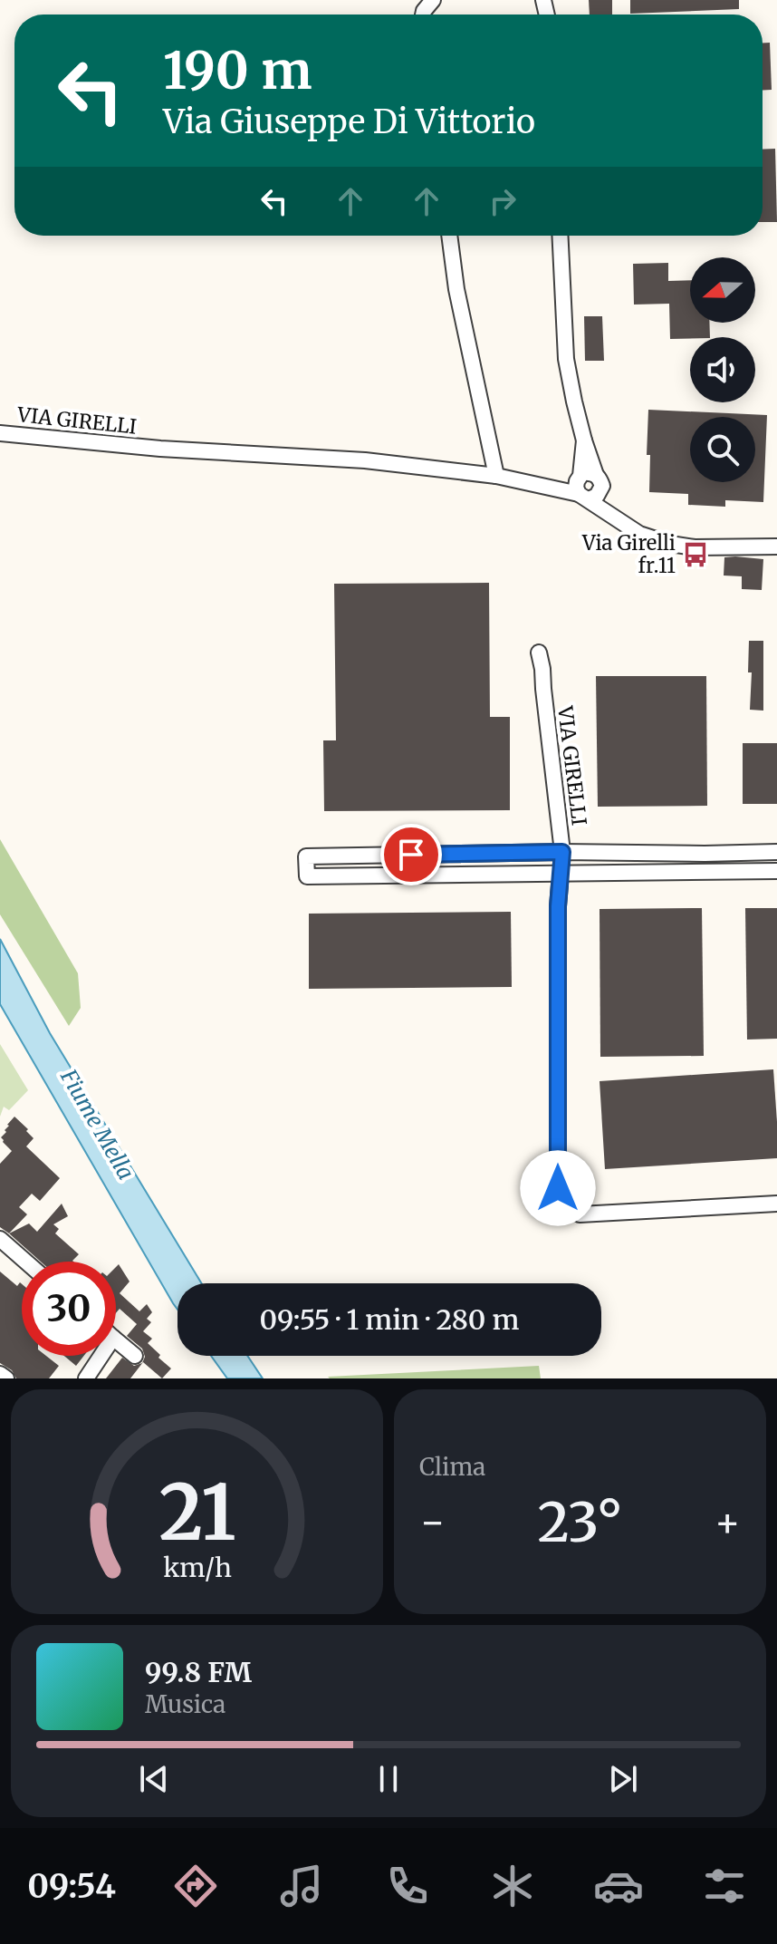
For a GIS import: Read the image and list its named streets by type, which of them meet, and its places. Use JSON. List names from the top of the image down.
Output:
{
  "streets": {
    "street": ["VIA GIRELLI"]
  },
  "water": ["Fiume Mella"],
  "places": {
    "bus stop": ["Via Girelli fr.11"]
  },
  "north": "left",
  "page": {
    "turn": ["190 m", "Via Giuseppe Di Vittorio"],
    "limit": "30",
    "trip": "09:55 · 1 min · 280 m",
    "tile": "Clima",
    "heat": ["−", "23°", "+"],
    "song": ["99.8 FM", "Musica"],
    "tabs": "09:54",
    "gauge": ["21", "km/h"]
  }
}
